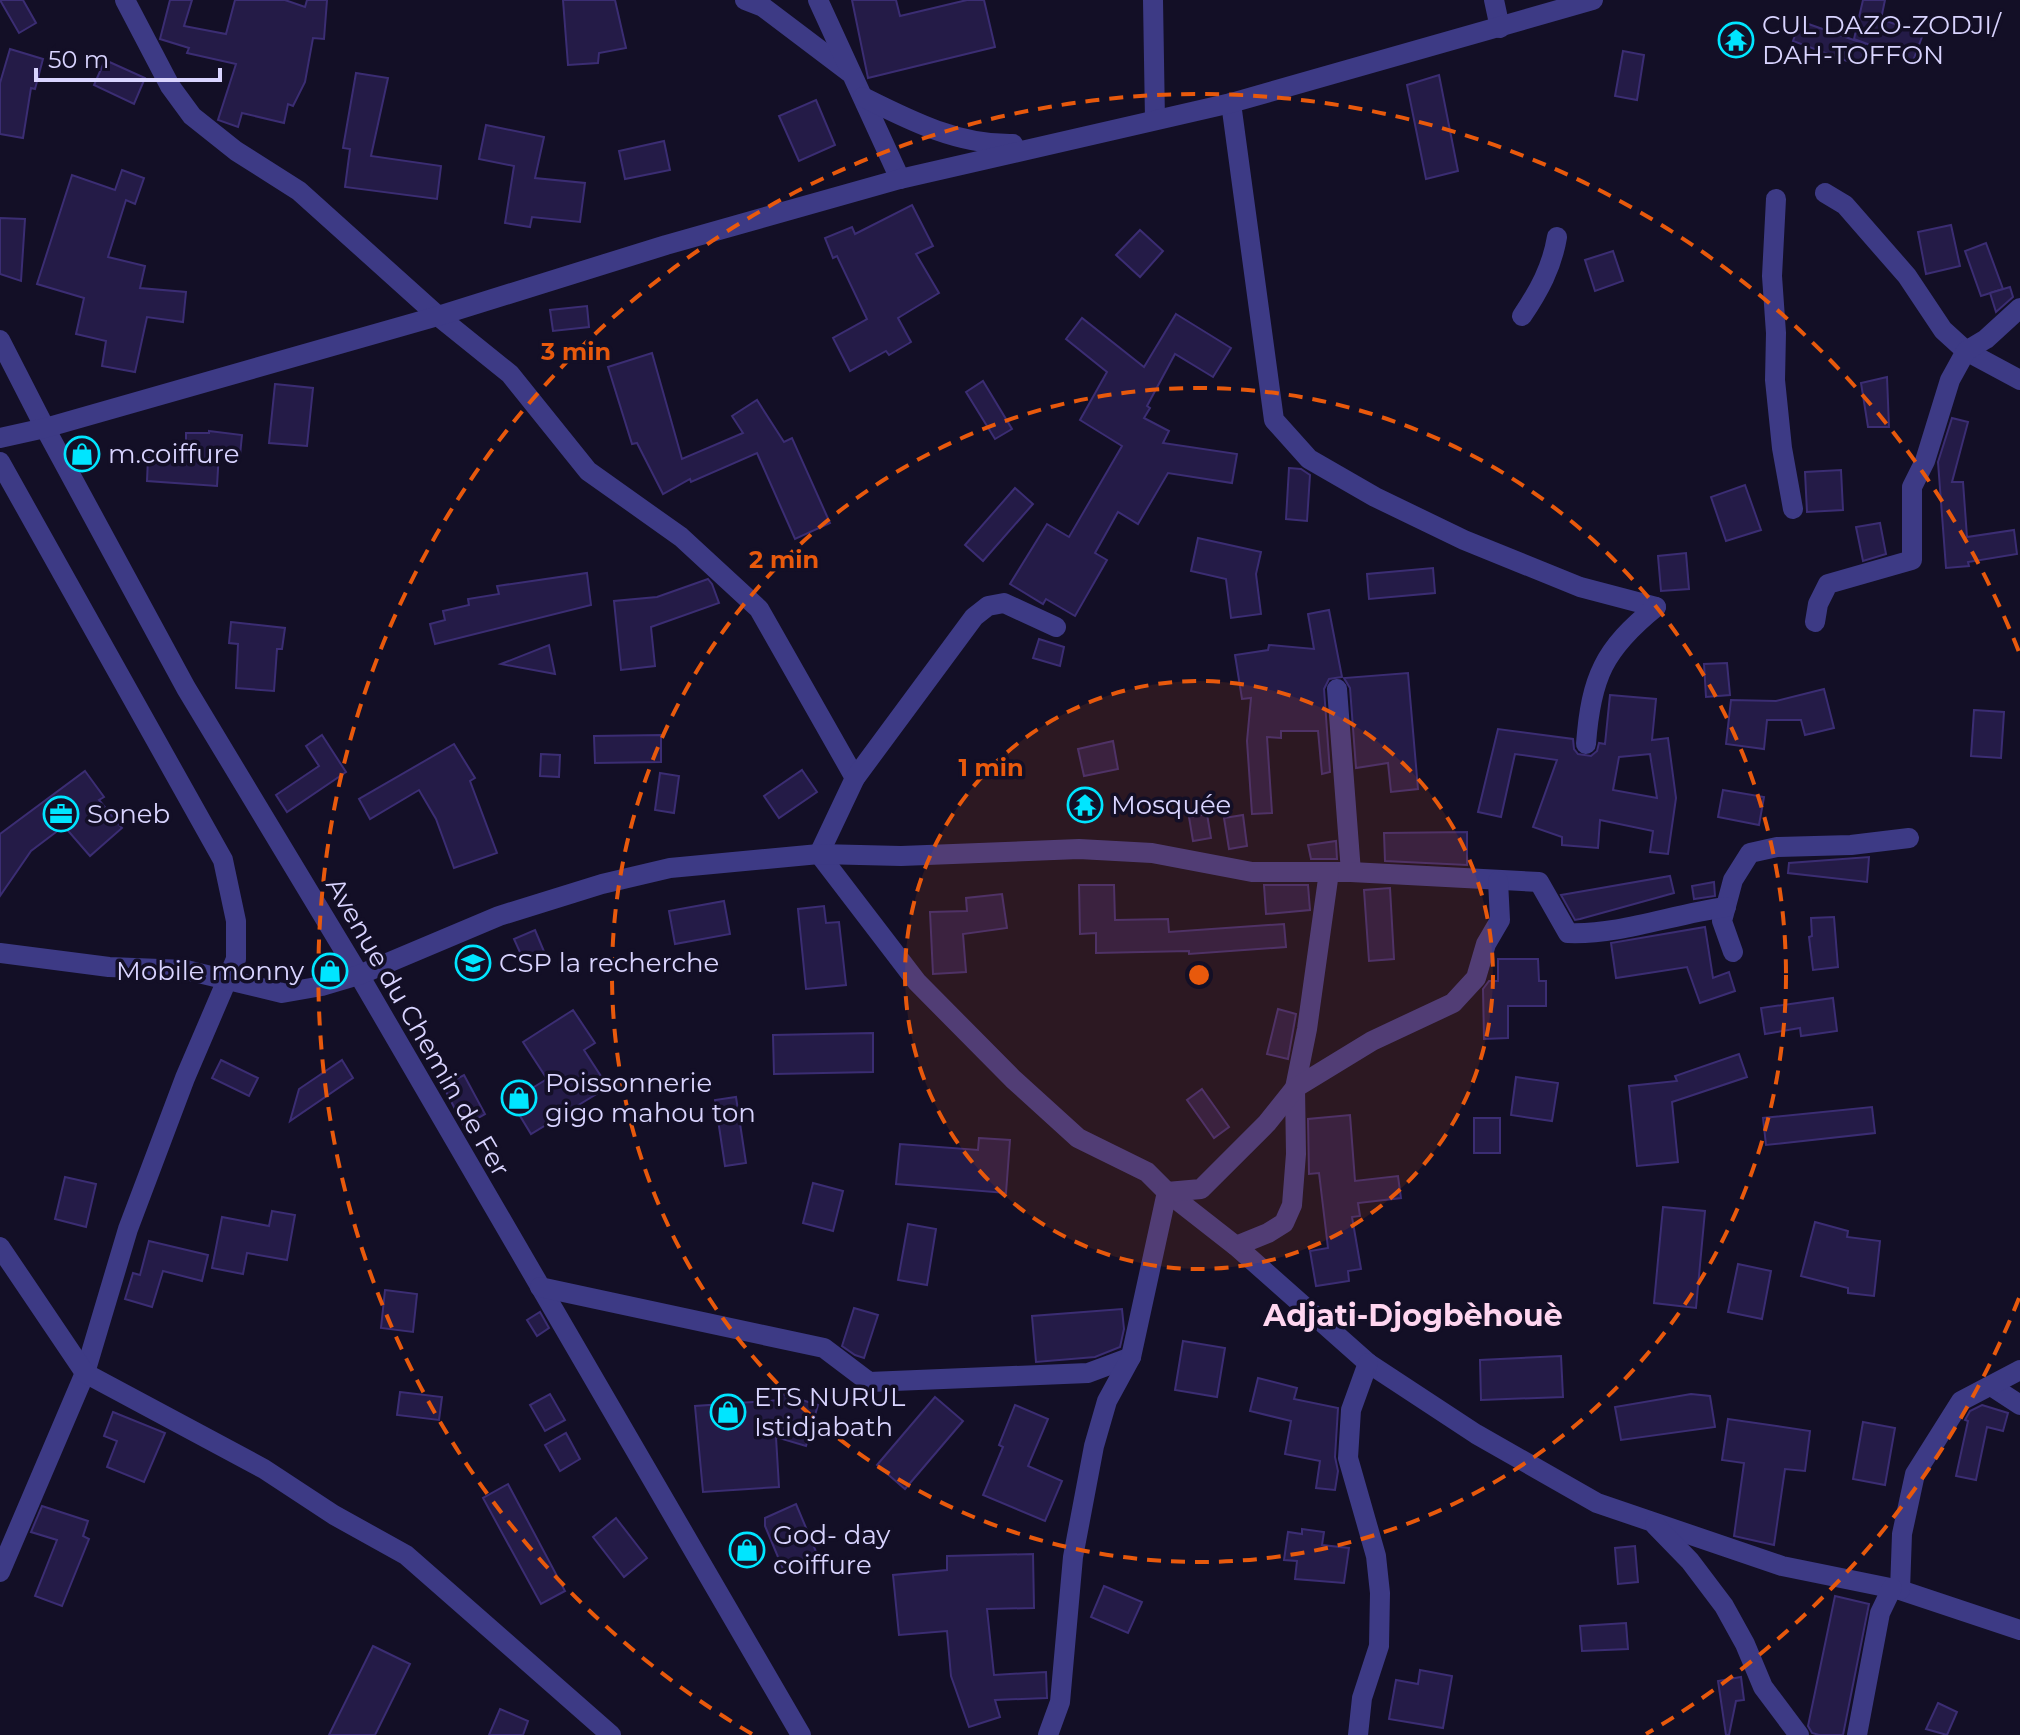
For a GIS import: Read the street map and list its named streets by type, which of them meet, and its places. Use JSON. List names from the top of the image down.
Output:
{
  "streets": {
    "street": ["Avenue du Chemin de Fer"]
  },
  "districts": ["Adjati-Djogbèhouè"],
  "places": {
    "temple": ["CUL DAZO-ZODJI/ DAH-TOFFON", "Mosquée"],
    "shop": [
      "m.coiffure",
      "Mobile monny",
      "Poissonnerie gigo mahou ton",
      "ETS NURUL Istidjabath",
      "God- day coiffure"
    ],
    "office": ["Soneb"],
    "school or university": ["CSP la recherche"]
  },
  "scale_bar": "50 m",
  "rings": ["3 min", "2 min", "1 min"]
}
